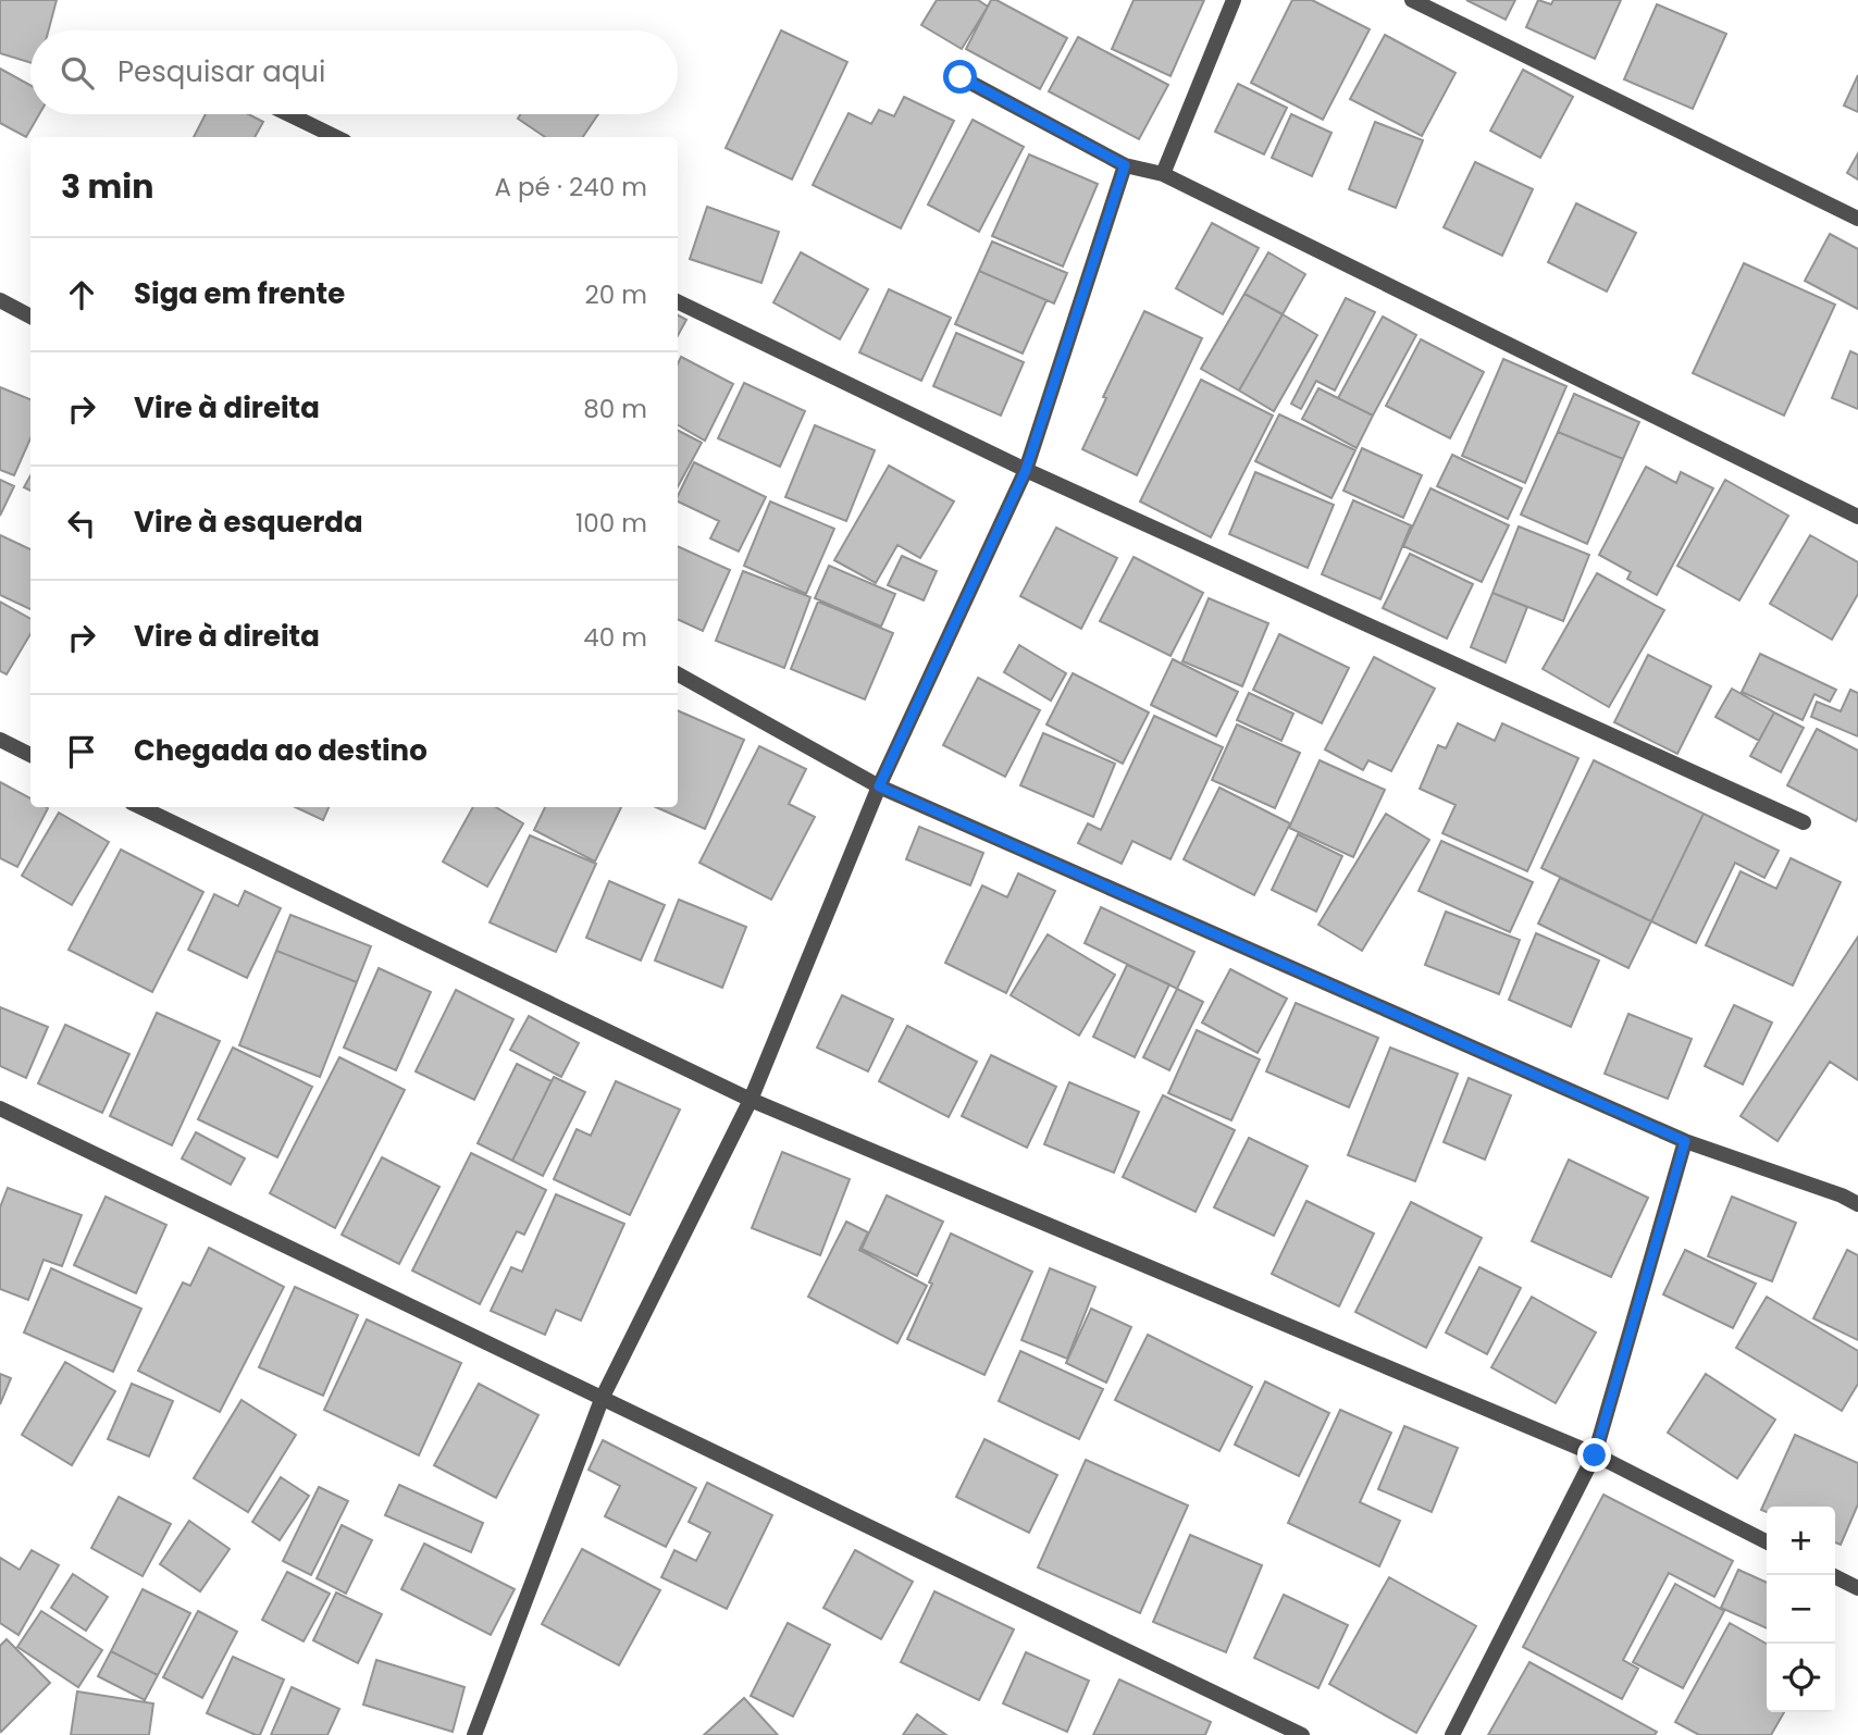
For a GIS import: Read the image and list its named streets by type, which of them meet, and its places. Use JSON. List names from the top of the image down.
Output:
{
  "page": {
    "search": "Pesquisar aqui",
    "heading": ["3 min", "A pé · 240 m"],
    "list": [
      ["Siga em frente", "20 m"],
      ["Vire à direita", "80 m"],
      ["Vire à esquerda", "100 m"],
      ["Vire à direita", "40 m"],
      "Chegada ao destino"
    ],
    "map_buttons": ["+", "−"]
  }
}
